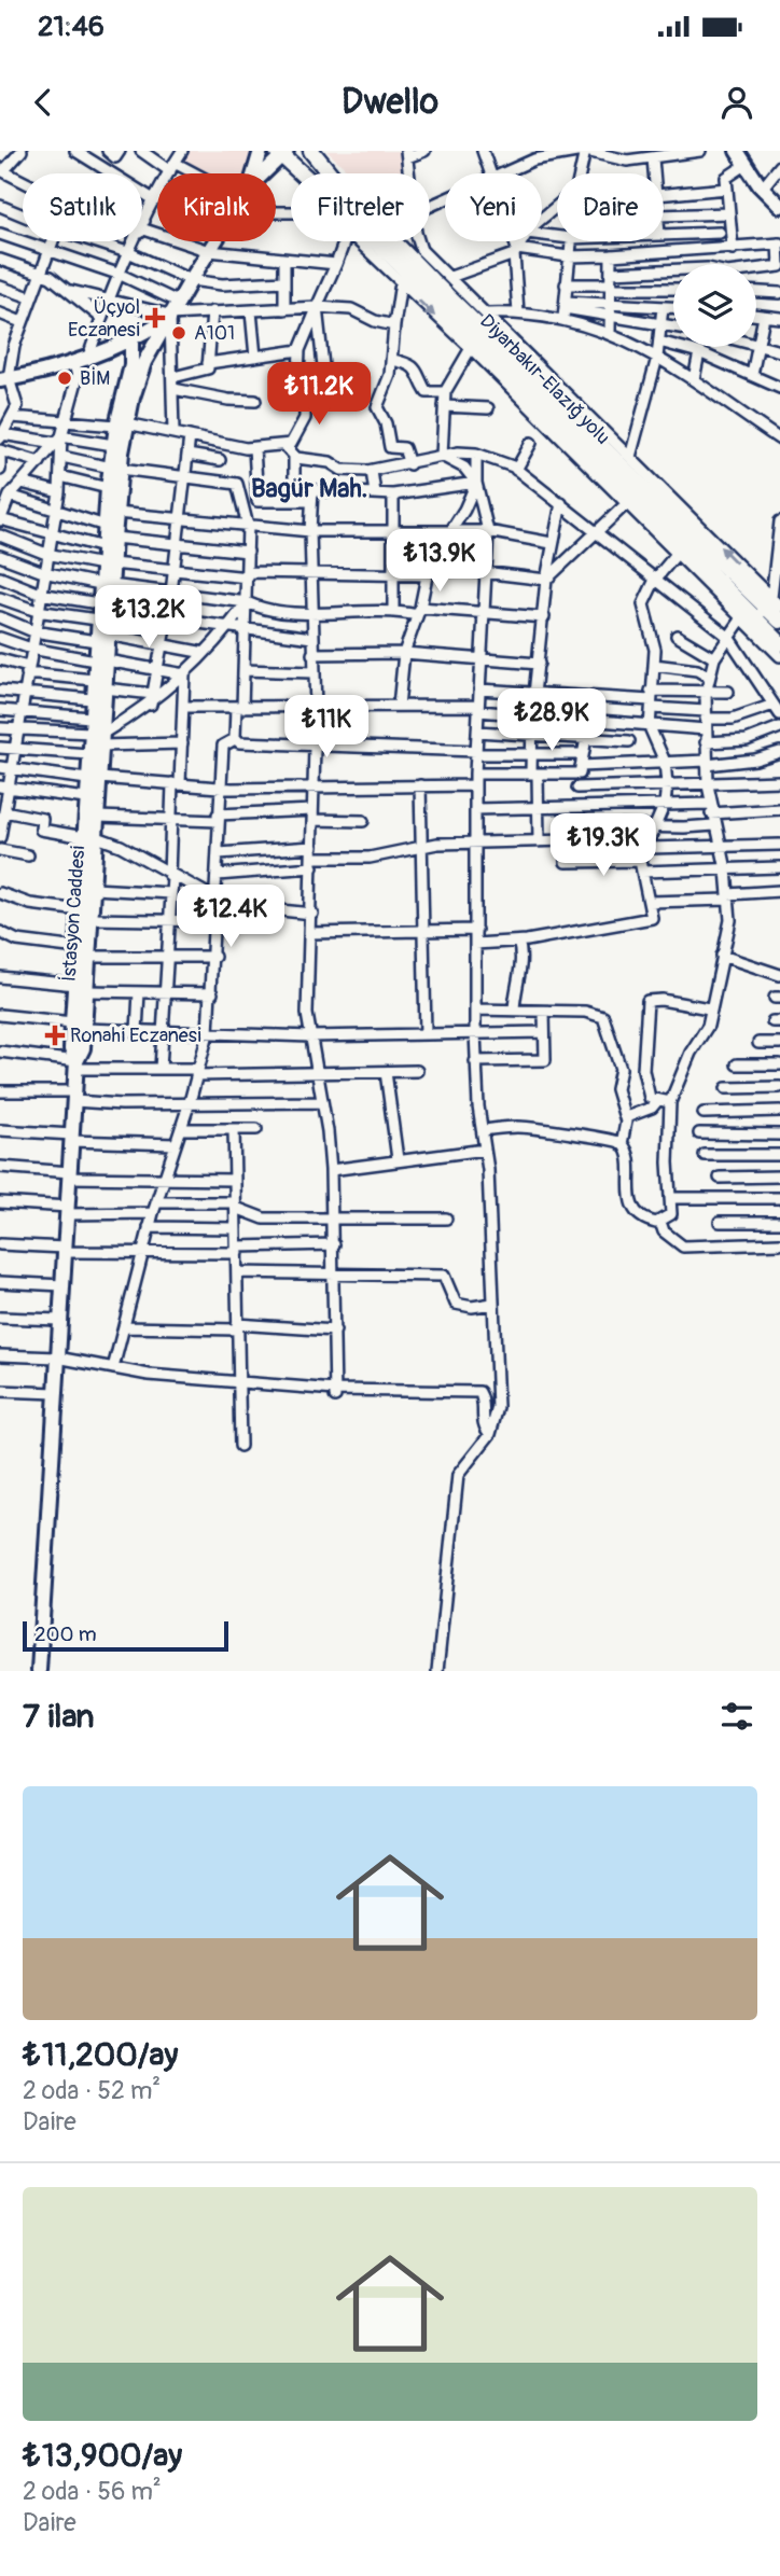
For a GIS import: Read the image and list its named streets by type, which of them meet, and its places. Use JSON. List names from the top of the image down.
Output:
{
  "streets": {
    "highway": ["Diyarbakır-Elazığ yolu"],
    "main road": ["İstasyon Caddesi"]
  },
  "districts": ["Bagür Mah."],
  "places": {
    "health": ["Üçyol Eczanesi", "Ronahi Eczanesi"],
    "other": ["A101", "BİM"]
  },
  "scale_bar": "200 m",
  "page": {
    "status": "21:46",
    "header": "Dwello",
    "chip": [
      "Satılık",
      "Kiralık",
      "Filtreler",
      "Yeni",
      "Daire"
    ],
    "price": [
      "₺11.2K",
      "₺13.9K",
      "₺13.2K",
      "₺28.9K",
      "₺11K",
      "₺19.3K",
      "₺12.4K"
    ],
    "scale": "200 m",
    "heading": "7 ilan",
    "list": [
      {
        "name": "₺11,200/ay",
        "note": "2 oda · 52 m² · Daire"
      },
      {
        "name": "₺13,900/ay",
        "note": "2 oda · 56 m² · Daire"
      }
    ]
  }
}
